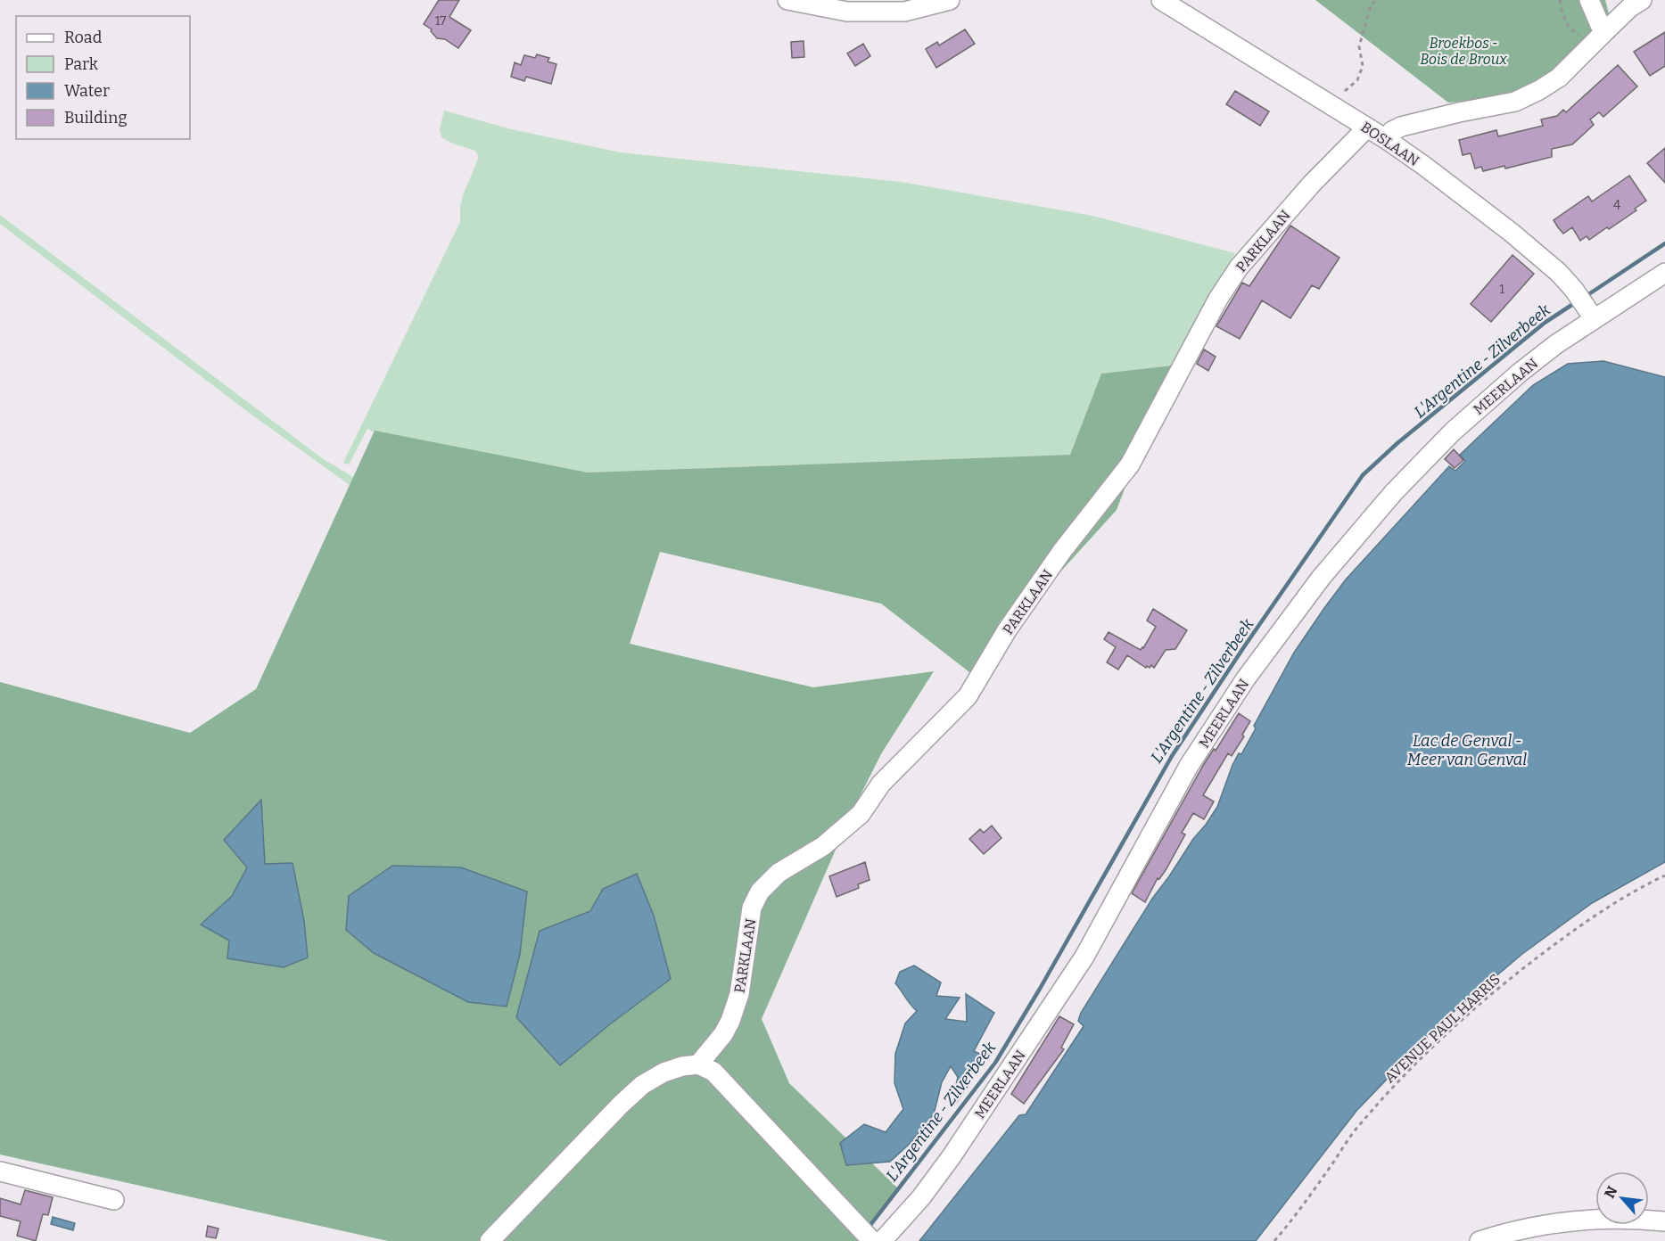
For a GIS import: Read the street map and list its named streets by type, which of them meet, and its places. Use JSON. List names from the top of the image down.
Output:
{
  "streets": {
    "street": ["BOSLAAN", "PARKLAAN", "MEERLAAN"],
    "path": ["AVENUE PAUL HARRIS"]
  },
  "crossings": [
    ["BOSLAAN", "PARKLAAN"],
    ["BOSLAAN", "MEERLAAN"]
  ],
  "water": ["L'Argentine - Zilverbeek", "Lac de Genval - Meer van Genval"],
  "parks": ["Broekbos - Bois de Broux"],
  "house_numbers": ["17", "4", "1"],
  "legend": [
    "Road",
    "Park",
    "Water",
    "Building"
  ],
  "north": "top left"
}
